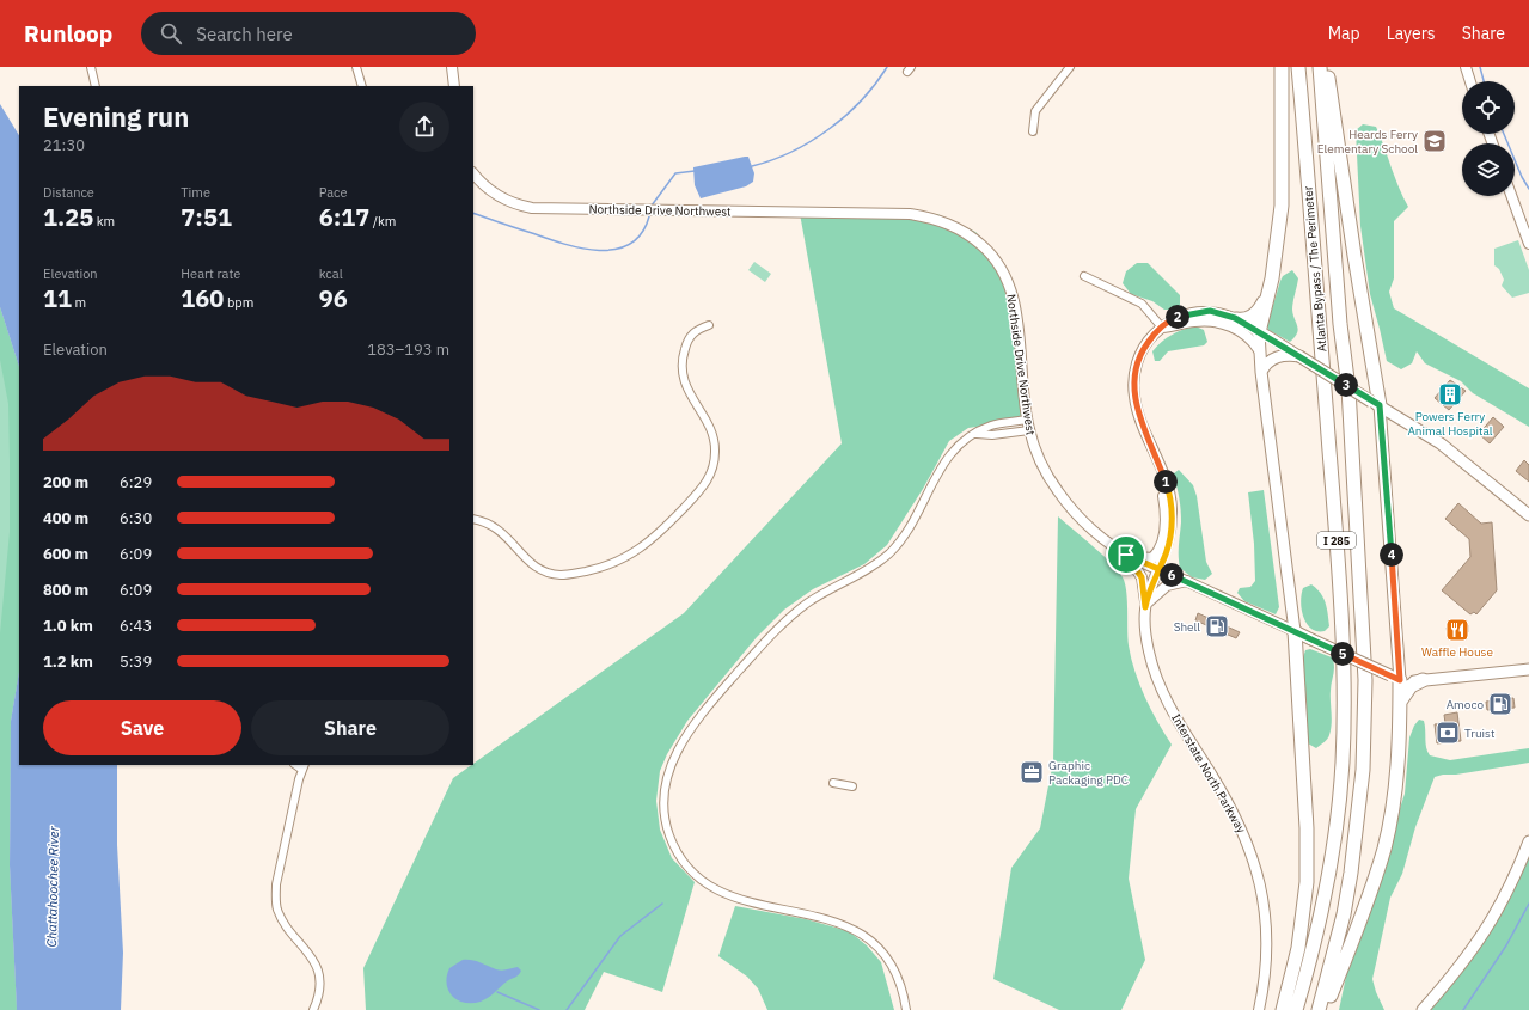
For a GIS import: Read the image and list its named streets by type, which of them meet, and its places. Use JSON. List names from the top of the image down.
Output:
{
  "streets": {
    "highway": ["Atlanta Bypass / The Perimeter", "I 285"],
    "main road": ["Northside Drive Northwest"],
    "street": ["Interstate North Parkway"]
  },
  "crossings": [
    ["Northside Drive Northwest", "Interstate North Parkway"]
  ],
  "water": ["Chattahoochee River"],
  "places": {
    "school or university": ["Heards Ferry Elementary School"],
    "building": ["Powers Ferry Animal Hospital"],
    "fuel station": ["Shell", "Amoco"],
    "restaurant": ["Waffle House"],
    "bank": ["Truist"],
    "office": ["Graphic Packaging PDC"]
  },
  "page": {
    "header": "Runloop",
    "search": "Search here",
    "nav": ["Map", "Layers", "Share"],
    "heading": ["Evening run", "21:30"],
    "stats": [
      ["Distance", "1.25 km"],
      ["Time", "7:51"],
      ["Pace", "6:17 /km"],
      ["Elevation", "11 m"],
      ["Heart rate", "160 bpm"],
      ["kcal", "96"]
    ],
    "pins": [
      "2",
      "3",
      "1",
      "4",
      "6",
      "5"
    ],
    "chart": ["Elevation", "183–193 m"],
    "list": [
      {
        "name": "200 m",
        "note": "6:29"
      },
      {
        "name": "400 m",
        "note": "6:30"
      },
      {
        "name": "600 m",
        "note": "6:09"
      },
      {
        "name": "800 m",
        "note": "6:09"
      },
      {
        "name": "1.0 km",
        "note": "6:43"
      },
      {
        "name": "1.2 km",
        "note": "5:39"
      }
    ],
    "buttons": ["Save", "Share"]
  }
}
